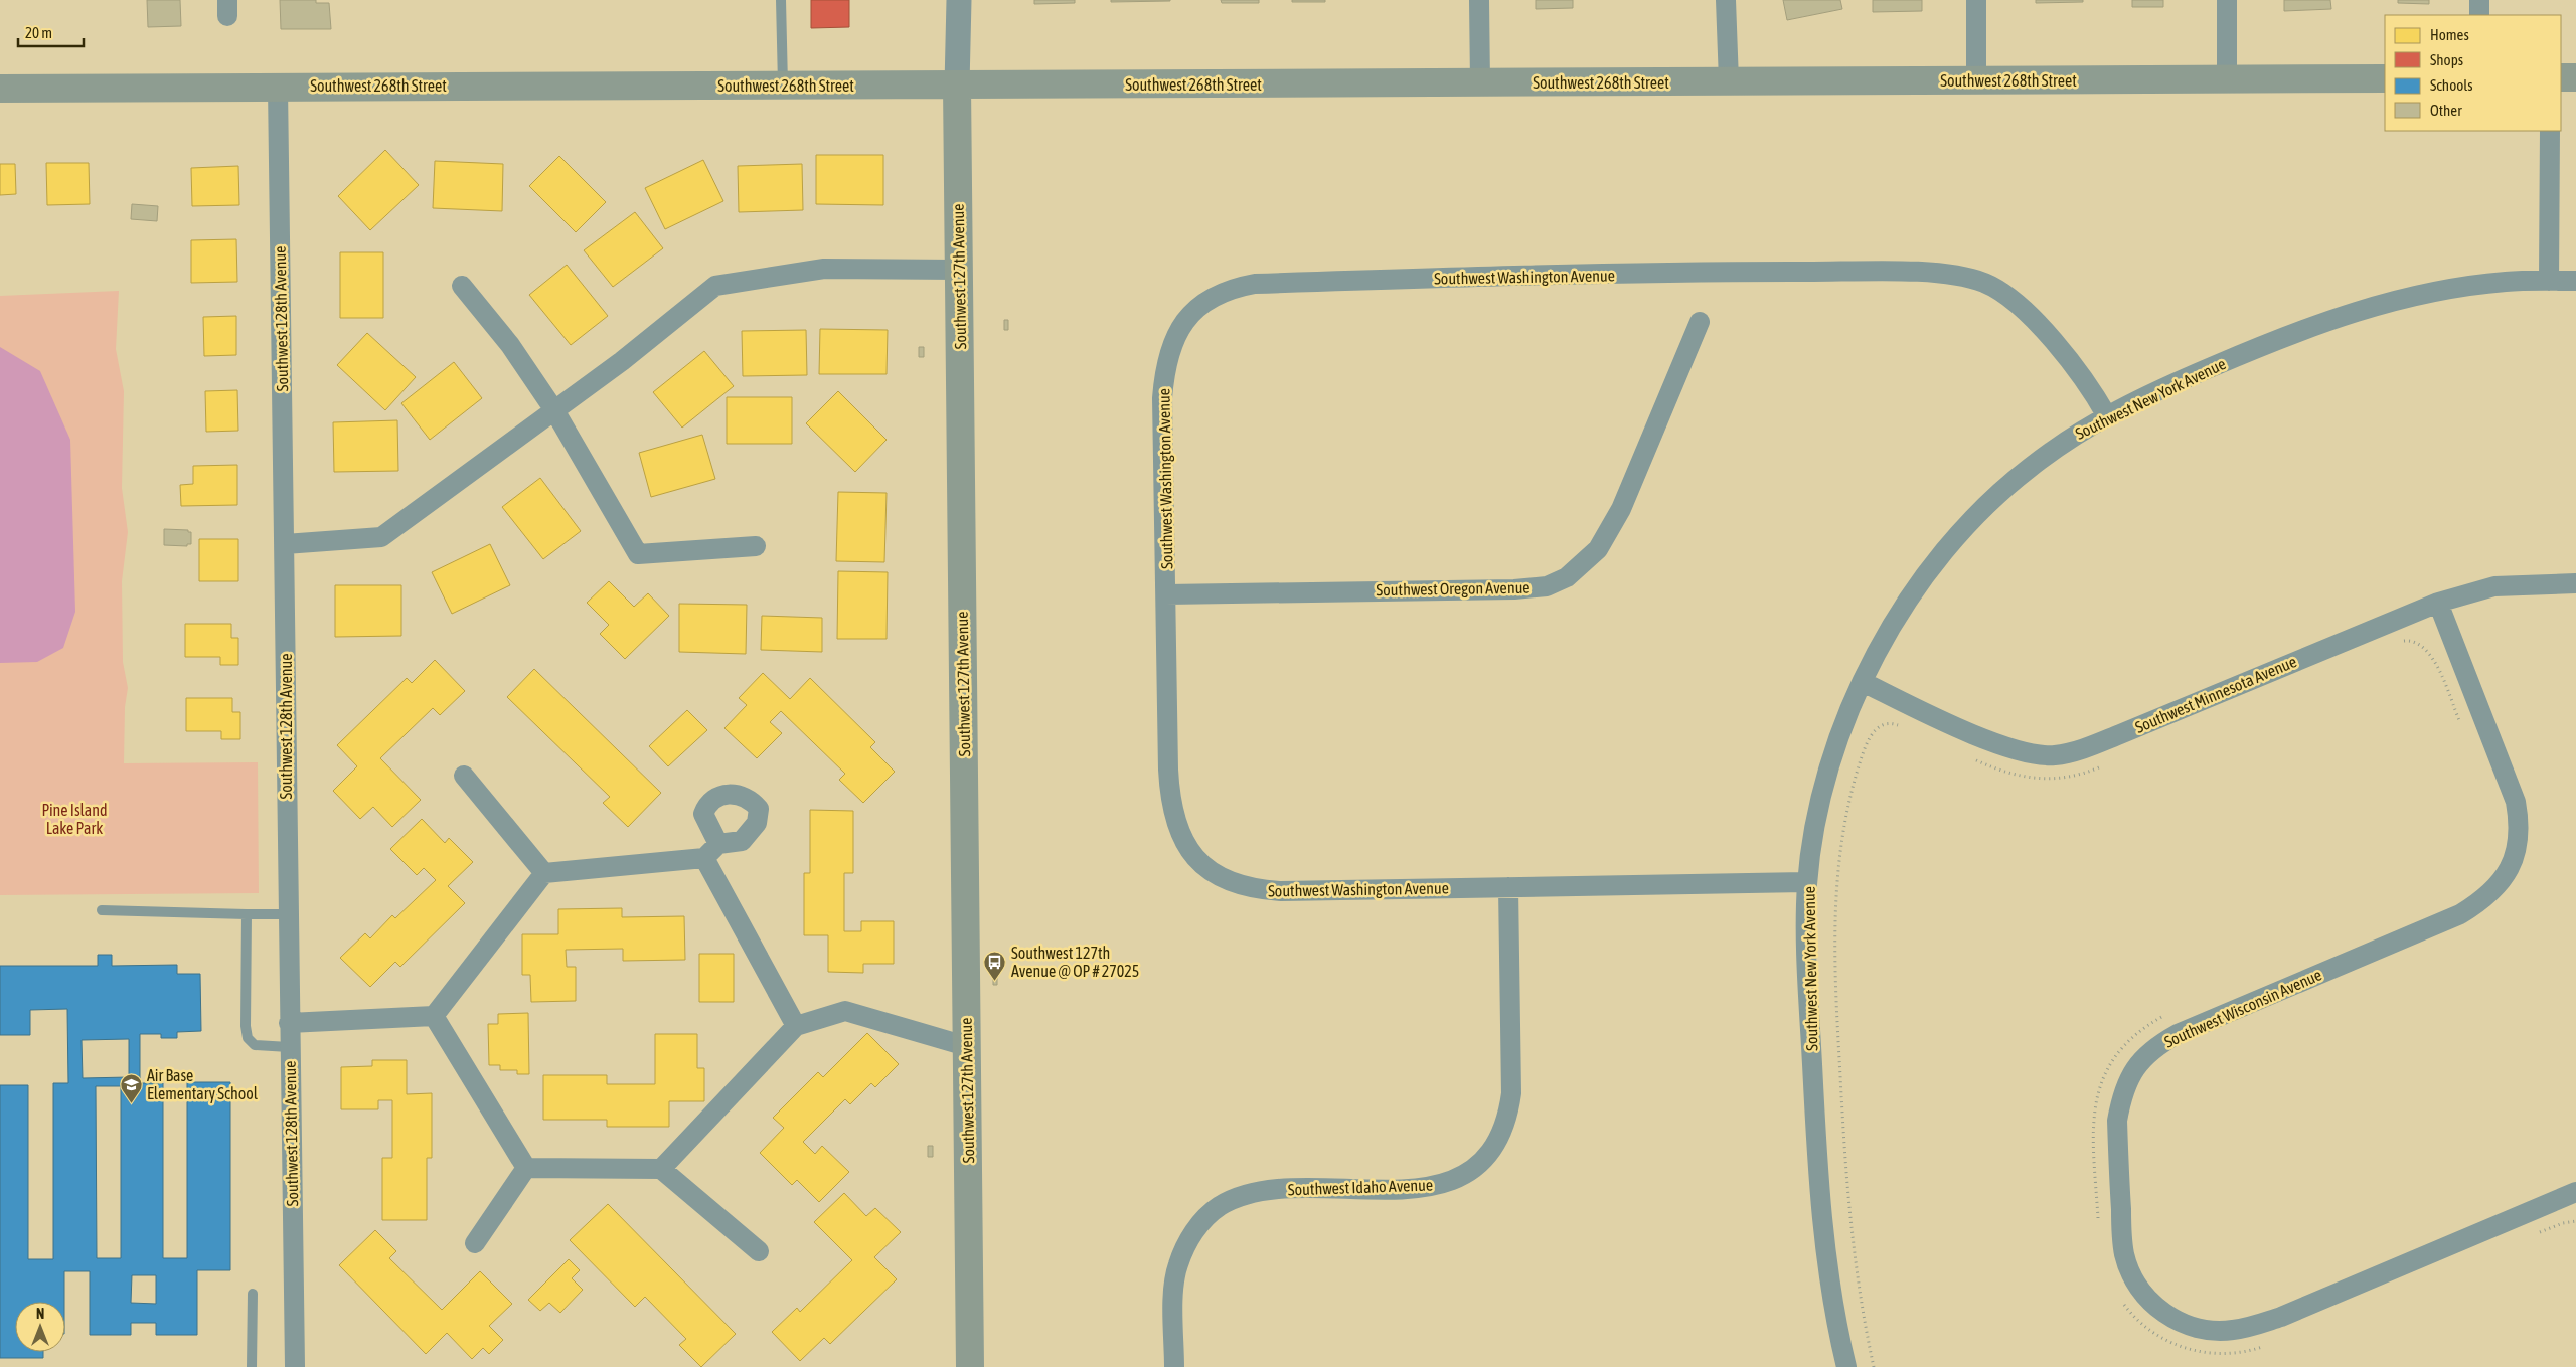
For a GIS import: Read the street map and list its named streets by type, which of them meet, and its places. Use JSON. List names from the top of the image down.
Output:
{
  "streets": {
    "main road": ["Southwest 268th Street", "Southwest 127th Avenue"],
    "street": [
      "Southwest Washington Avenue",
      "Southwest 128th Avenue",
      "Southwest New York Avenue",
      "Southwest Oregon Avenue",
      "Southwest Minnesota Avenue",
      "Southwest Wisconsin Avenue",
      "Southwest Idaho Avenue"
    ]
  },
  "crossings": [
    ["Southwest 268th Street", "Southwest 127th Avenue"],
    ["Southwest 268th Street", "Southwest 128th Avenue"],
    ["Southwest Washington Avenue", "Southwest New York Avenue"],
    ["Southwest Washington Avenue", "Southwest Oregon Avenue"],
    ["Southwest Washington Avenue", "Southwest Idaho Avenue"],
    ["Southwest New York Avenue", "Southwest Minnesota Avenue"],
    ["Southwest Minnesota Avenue", "Southwest Wisconsin Avenue"]
  ],
  "parks": ["Pine Island Lake Park"],
  "places": {
    "bus stop": ["Southwest 127th Avenue @ OP # 27025"],
    "school or university": ["Air Base Elementary School"]
  },
  "legend": [
    "Homes",
    "Shops",
    "Schools",
    "Other"
  ],
  "scale_bar": "20 m",
  "north": "top"
}
